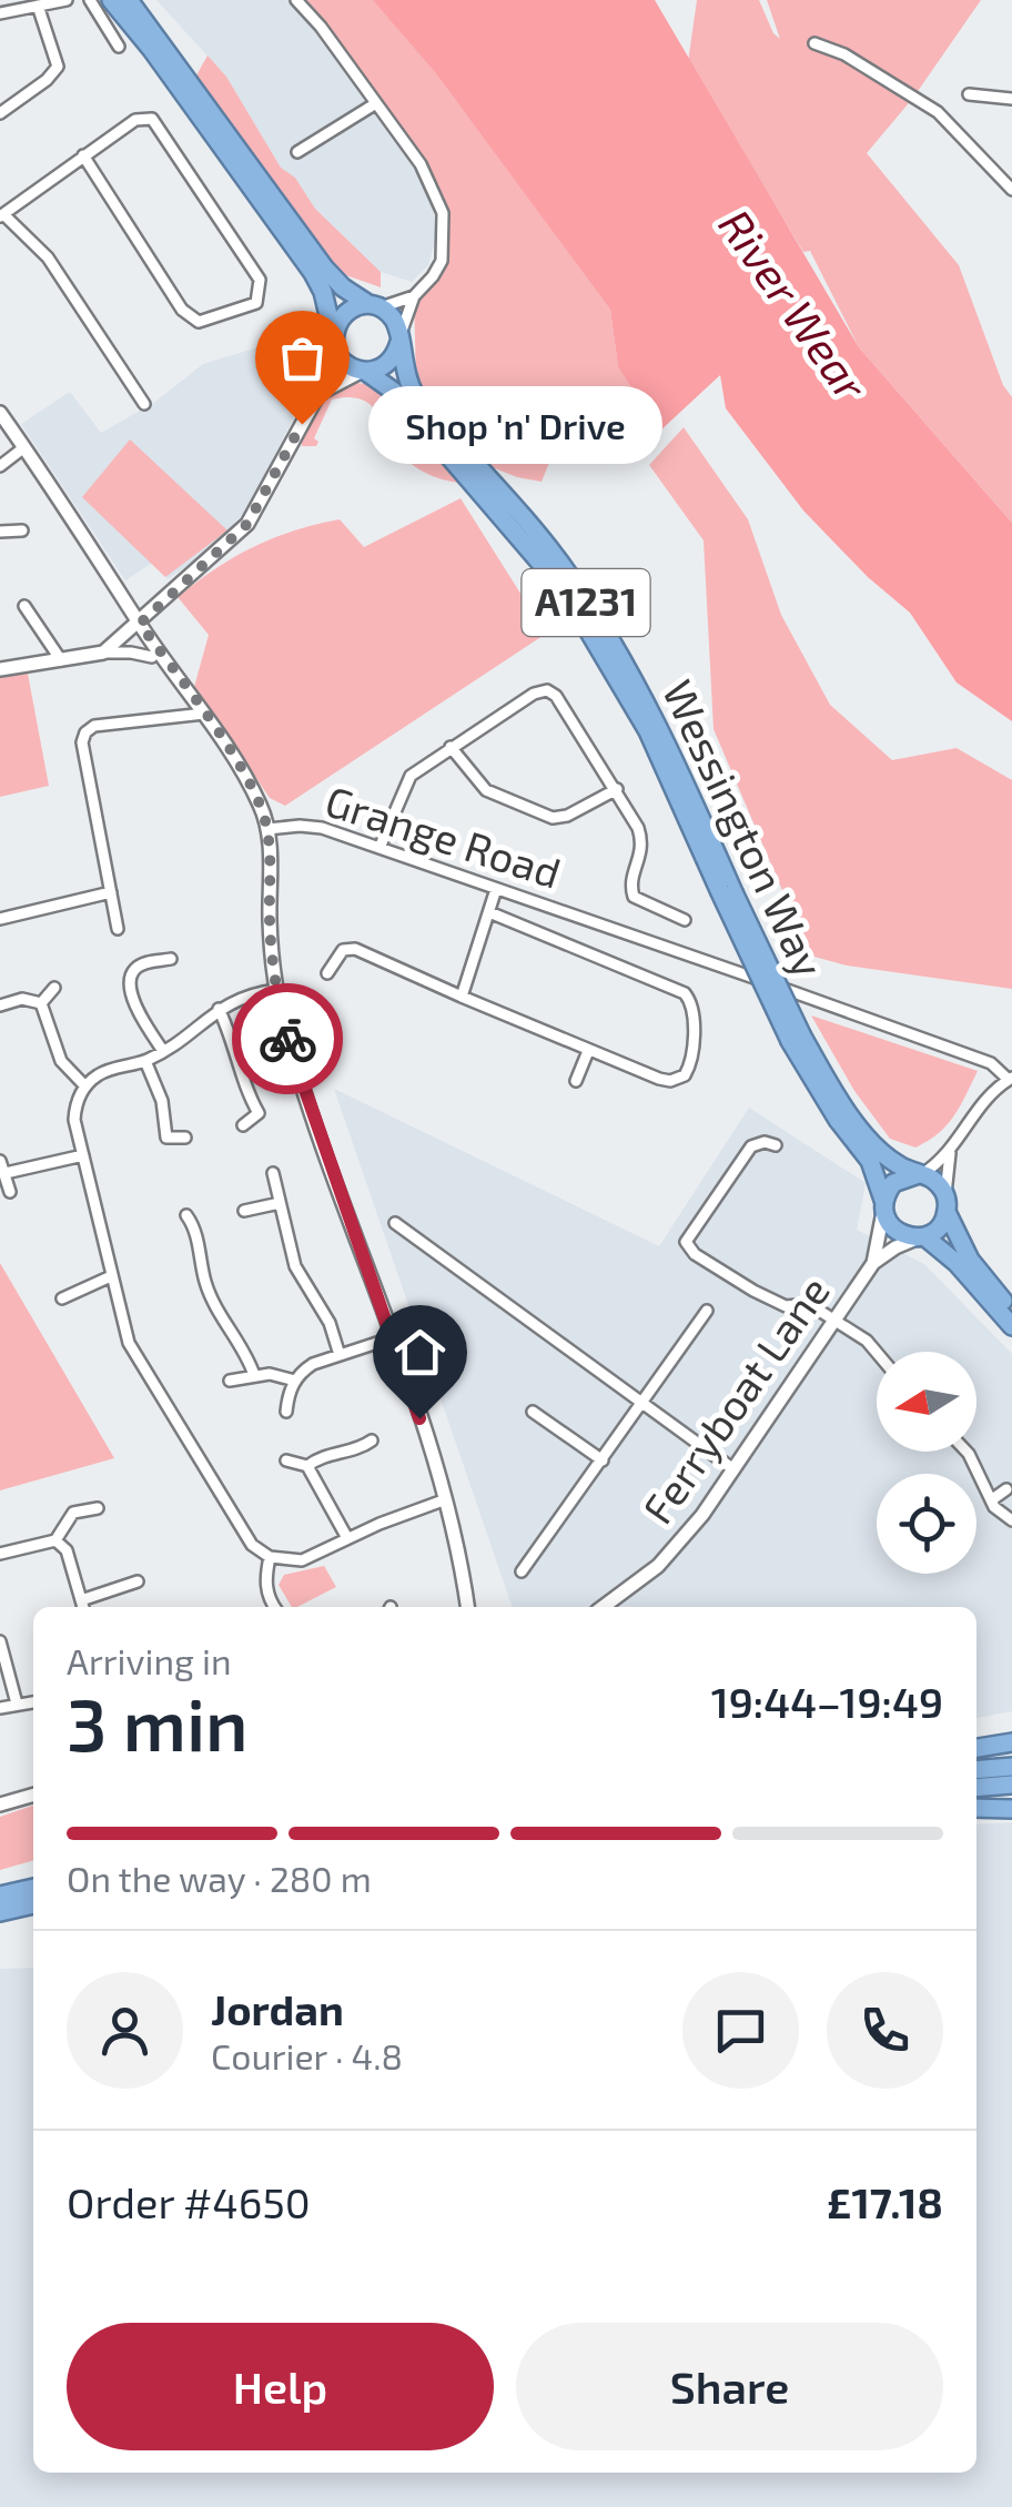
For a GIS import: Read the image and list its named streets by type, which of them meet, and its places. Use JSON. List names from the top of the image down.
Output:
{
  "streets": {
    "highway": ["A1231", "Wessington Way"],
    "street": ["Grange Road", "Ferryboat Lane"]
  },
  "crossings": [
    ["Wessington Way", "Ferryboat Lane"]
  ],
  "water": ["River Wear"],
  "places": ["Shop 'n' Drive"],
  "north": "left",
  "page": {
    "bubble": "Shop 'n' Drive",
    "heading": ["3 min", "Arriving in", "19:44–19:49"],
    "panel": [
      "Jordan",
      "Courier · 4.8",
      "Order #4650",
      "£17.18"
    ],
    "bar": "On the way · 280 m",
    "buttons": ["Help", "Share"]
  }
}
